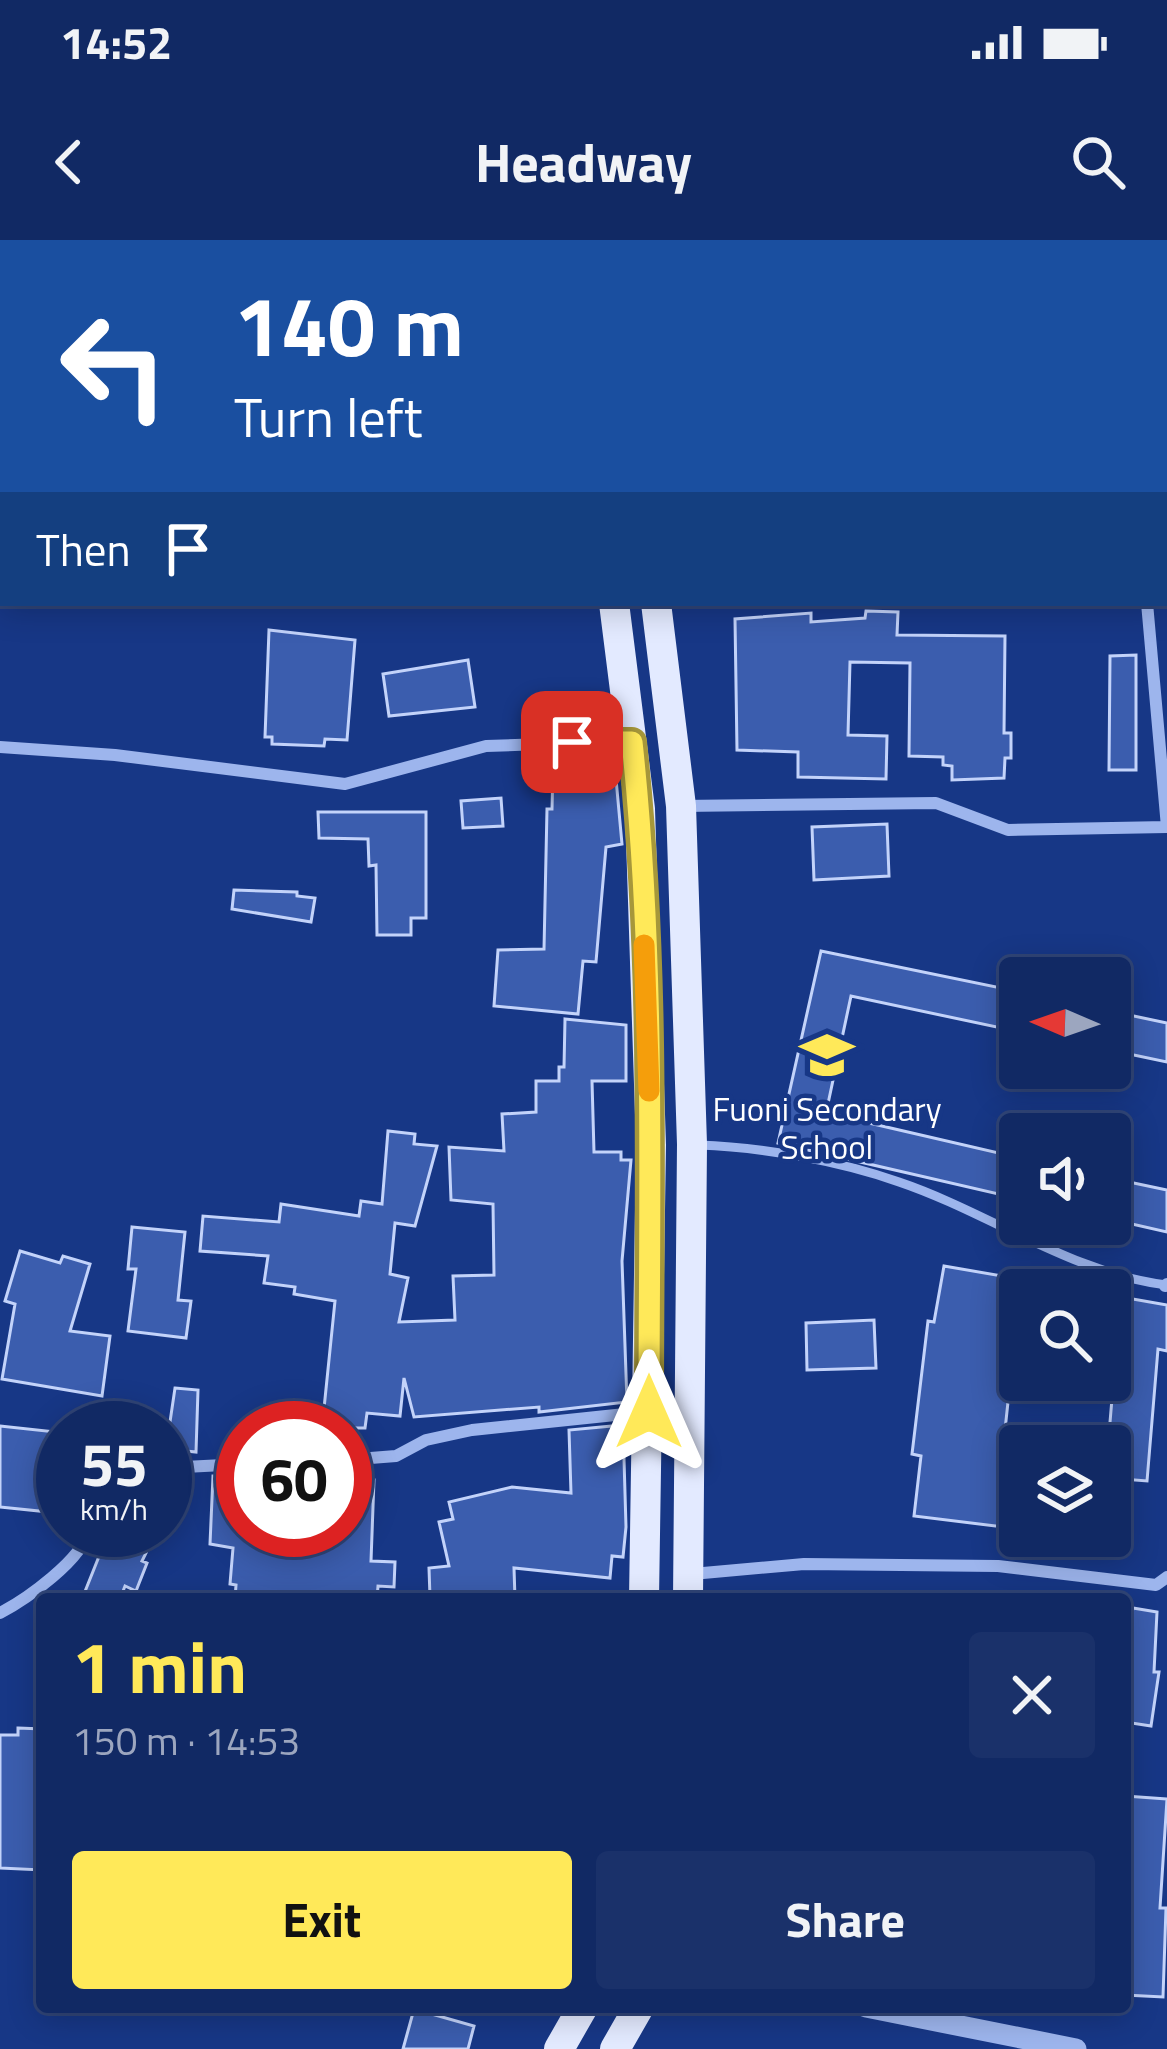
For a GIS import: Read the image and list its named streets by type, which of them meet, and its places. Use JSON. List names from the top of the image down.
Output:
{
  "places": {
    "school or university": ["Fuoni Secondary School"]
  },
  "north": "left",
  "page": {
    "status": "14:52",
    "header": "Headway",
    "turn": ["140 m", "Turn left"],
    "then": "Then",
    "speed": "55 km/h",
    "limit": "60",
    "heading": ["1 min", "150 m · 14:53"],
    "buttons": ["Exit", "Share"]
  }
}
